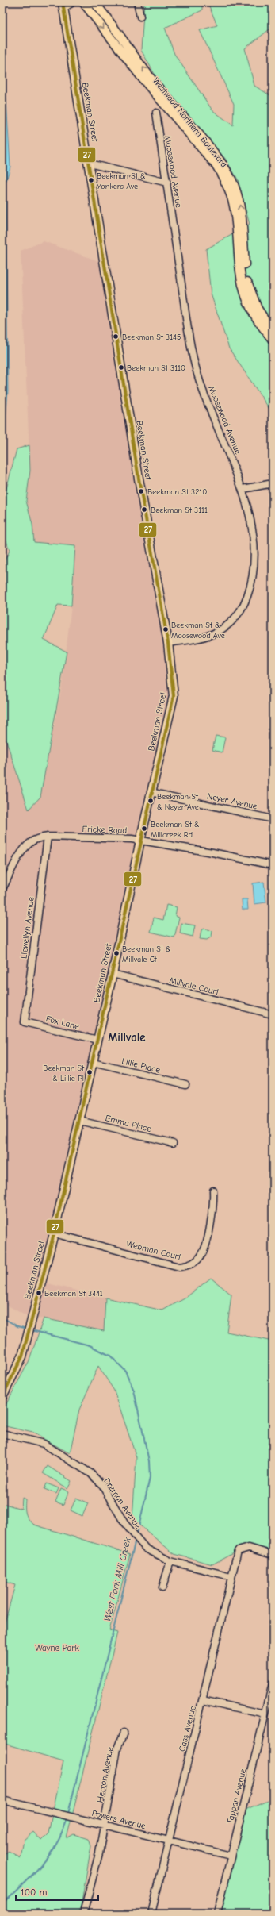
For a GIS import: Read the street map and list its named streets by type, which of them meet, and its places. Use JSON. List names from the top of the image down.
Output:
{
  "streets": {
    "main road": ["Beekman Street", "Westwood Northern Boulevard"],
    "street": [
      "Moosewood Avenue",
      "Neyer Avenue",
      "Fricke Road",
      "Llewellyn Avenue",
      "Millvale Court",
      "Fox Lane",
      "Lillie Place",
      "Emma Place",
      "Webman Court",
      "Dreman Avenue",
      "Cass Avenue",
      "Herron Avenue",
      "Tappan Avenue",
      "Powers Avenue"
    ]
  },
  "crossings": [
    ["Beekman Street", "Moosewood Avenue"],
    ["Beekman Street", "Neyer Avenue"],
    ["Beekman Street", "Fricke Road"],
    ["Beekman Street", "Millvale Court"],
    ["Beekman Street", "Fox Lane"],
    ["Beekman Street", "Lillie Place"],
    ["Beekman Street", "Emma Place"],
    ["Beekman Street", "Webman Court"],
    ["Fricke Road", "Llewellyn Avenue"],
    ["Llewellyn Avenue", "Fox Lane"],
    ["Dreman Avenue", "Cass Avenue"],
    ["Cass Avenue", "Powers Avenue"],
    ["Herron Avenue", "Powers Avenue"],
    ["Tappan Avenue", "Powers Avenue"]
  ],
  "districts": ["Millvale"],
  "water": ["West Fork Mill Creek"],
  "parks": ["Wayne Park"],
  "places": [
    "Beekman St & Yonkers Ave",
    "Beekman St 3145",
    "Beekman St 3110",
    "Beekman St 3210",
    "Beekman St 3111",
    "Beekman St & Moosewood Ave",
    "Beekman St & Neyer Ave",
    "Beekman St & Millcreek Rd",
    "Beekman St & Millvale Ct",
    "Beekman St & Lillie Pl",
    "Beekman St 3441"
  ],
  "lines": ["transit line 27"],
  "scale_bar": "100 m"
}
